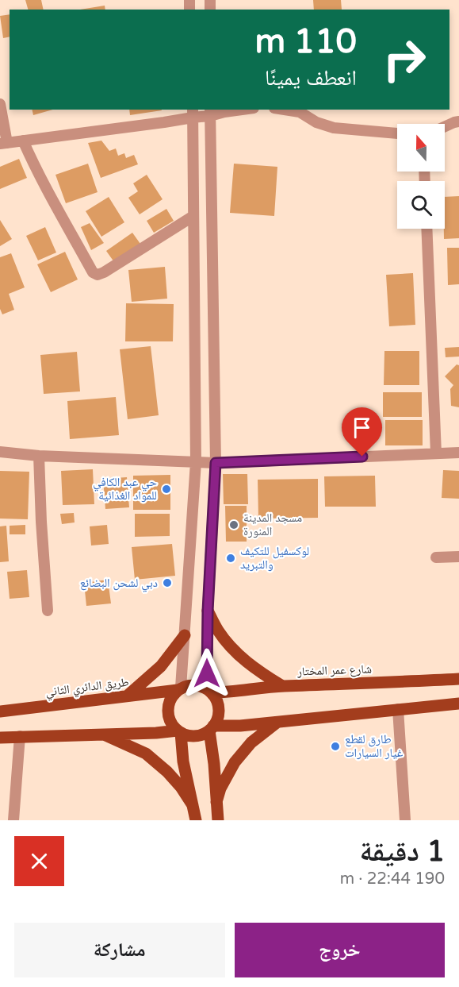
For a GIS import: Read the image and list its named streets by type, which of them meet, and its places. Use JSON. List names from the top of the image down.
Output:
{
  "streets": {
    "main road": ["شارع عمر المختار", "طريق الدائري الثاني"]
  },
  "crossings": [
    ["شارع عمر المختار", "طريق الدائري الثاني"]
  ],
  "places": [
    "حي عبد الكافي للمواد الغذائية",
    "مسجد المدينة المنورة",
    "لوكسفيل للتكيف والتبريد",
    "دبي لشحن البضائع",
    "طارق لقطع غيار السيارات"
  ],
  "north": "top",
  "page": {
    "turn": ["110 m", "انعطف يمينًا"],
    "heading": ["1 دقيقة", "190 m · 22:44"],
    "buttons": ["خروج", "مشاركة"]
  }
}
